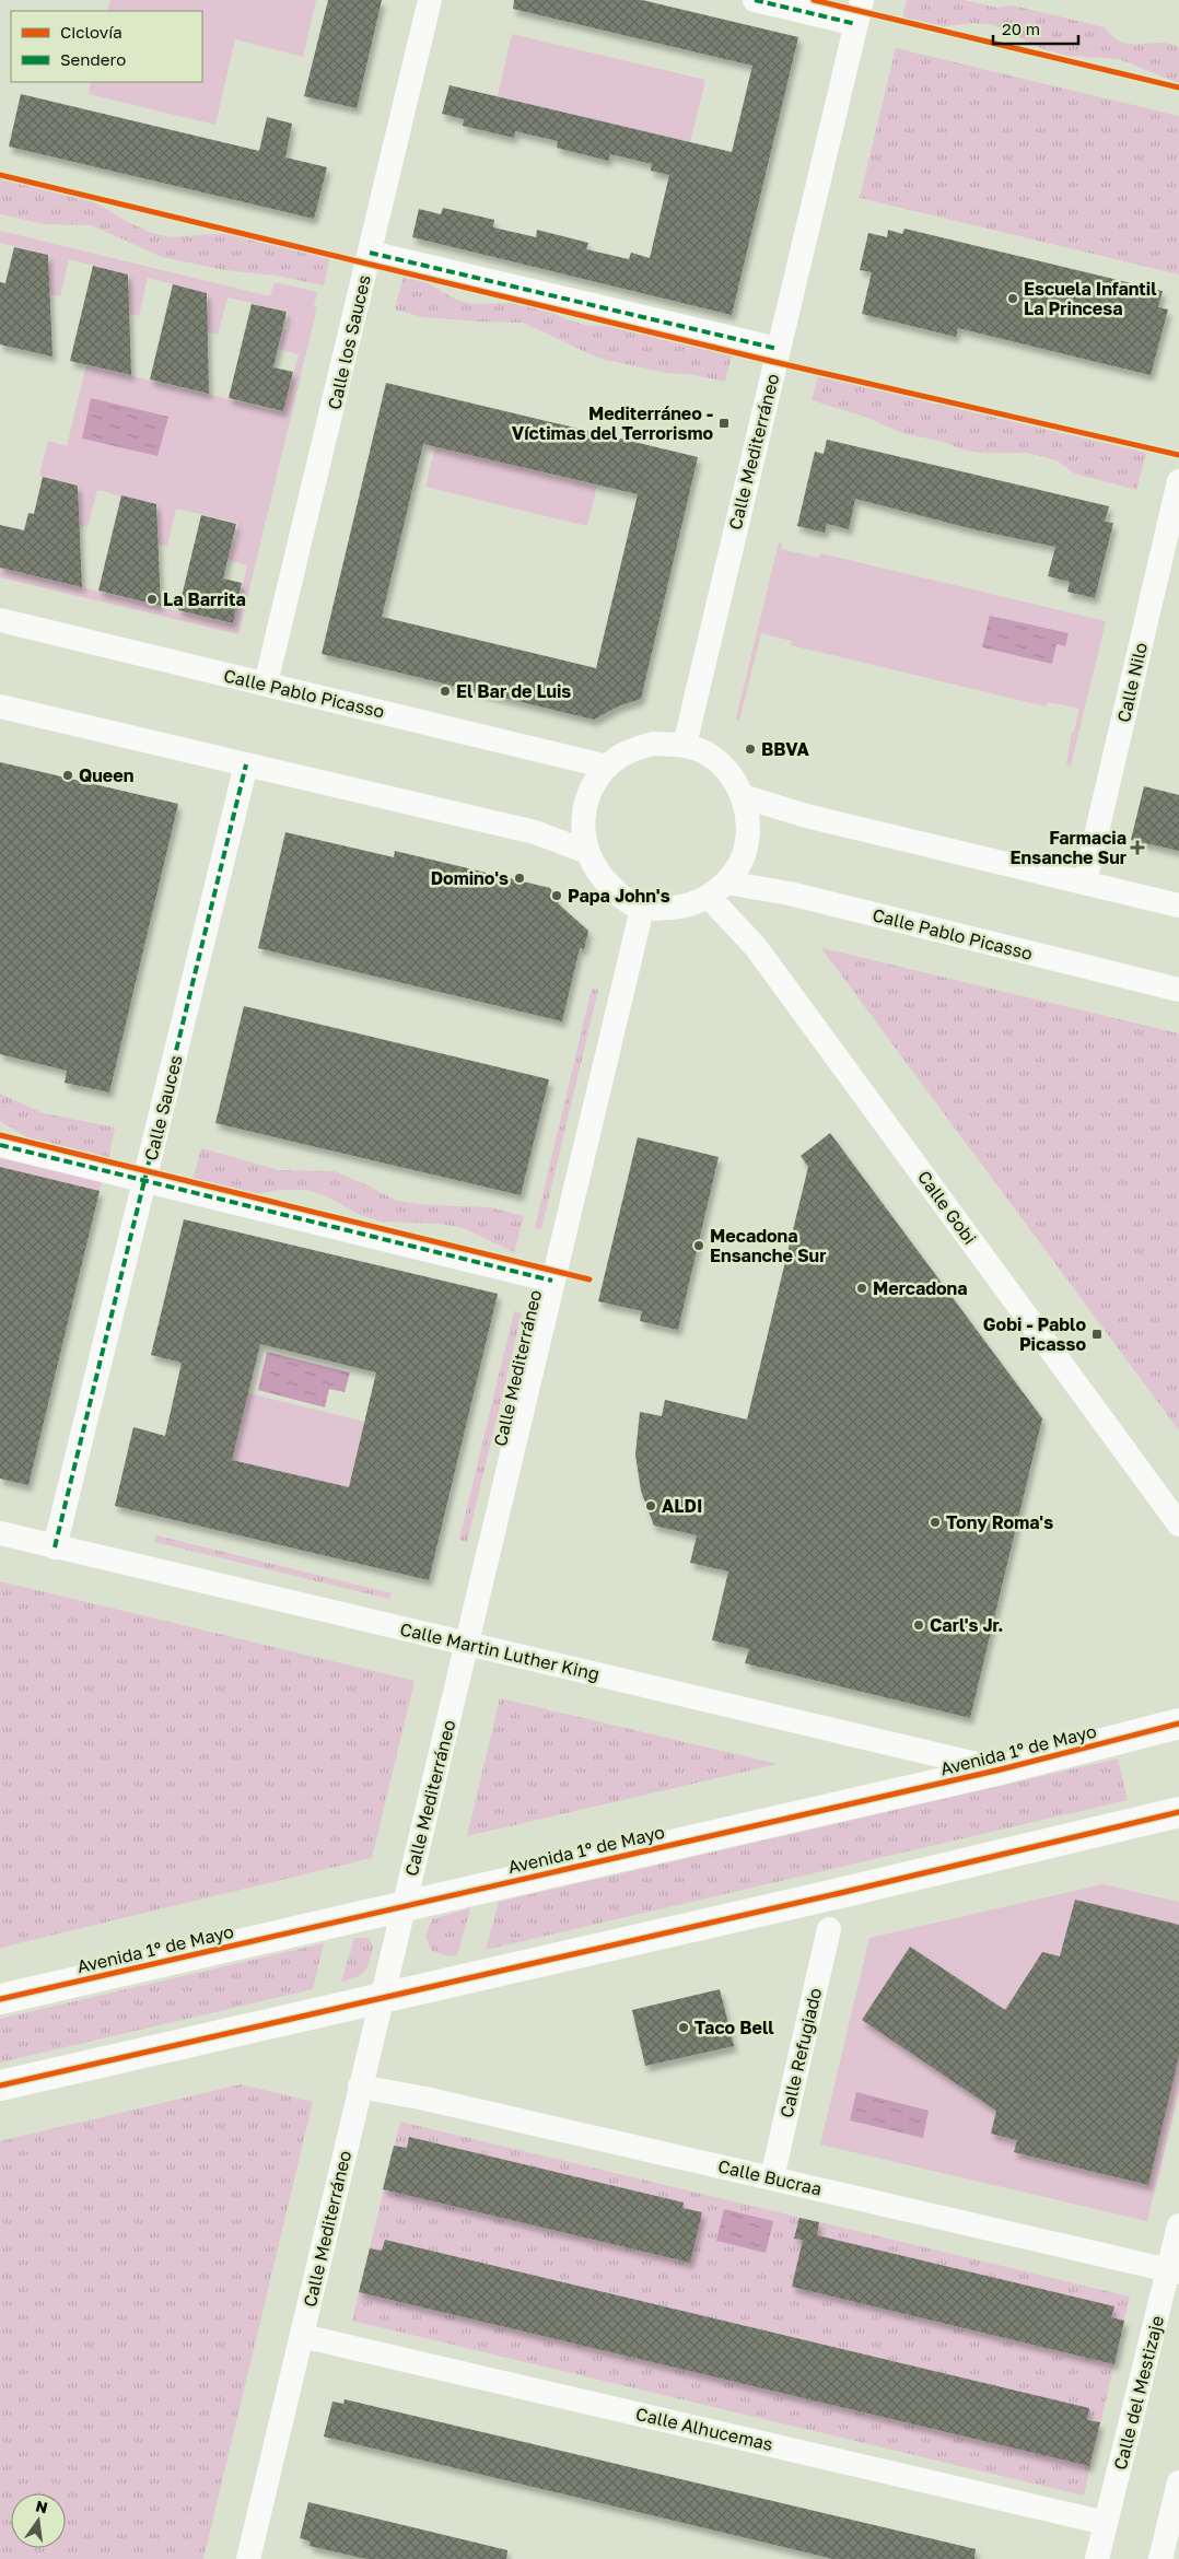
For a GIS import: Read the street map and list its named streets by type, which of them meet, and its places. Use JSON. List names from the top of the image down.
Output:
{
  "streets": {
    "street": [
      "Calle los Sauces",
      "Calle Mediterráneo",
      "Calle Nilo",
      "Calle Pablo Picasso",
      "Calle Sauces",
      "Calle Gobi",
      "Calle Martin Luther King",
      "Avenida 1º de Mayo",
      "Calle Refugiado",
      "Calle Bucraa",
      "Calle del Mestizaje",
      "Calle Alhucemas"
    ]
  },
  "crossings": [
    ["Calle los Sauces", "Calle Pablo Picasso"],
    ["Calle Mediterráneo", "Calle Pablo Picasso"],
    ["Calle Mediterráneo", "Calle Gobi"],
    ["Calle Mediterráneo", "Calle Martin Luther King"],
    ["Calle Mediterráneo", "Avenida 1º de Mayo"],
    ["Calle Mediterráneo", "Calle Bucraa"],
    ["Calle Mediterráneo", "Calle Alhucemas"],
    ["Calle Pablo Picasso", "Calle Gobi"],
    ["Calle Sauces", "Calle Martin Luther King"],
    ["Calle Martin Luther King", "Avenida 1º de Mayo"],
    ["Calle Refugiado", "Calle Bucraa"],
    ["Calle Bucraa", "Calle del Mestizaje"],
    ["Calle del Mestizaje", "Calle Alhucemas"]
  ],
  "places": {
    "other": [
      "Escuela Infantil La Princesa",
      "La Barrita",
      "El Bar de Luis",
      "BBVA",
      "Queen",
      "Domino's",
      "Papa John's",
      "Mecadona Ensanche Sur",
      "Mercadona",
      "ALDI",
      "Tony Roma's",
      "Carl's Jr.",
      "Taco Bell"
    ],
    "transit": ["Mediterráneo - Víctimas del Terrorismo", "Gobi - Pablo Picasso"],
    "health": ["Farmacia Ensanche Sur"]
  },
  "legend": ["Ciclovía", "Sendero"],
  "scale_bar": "20 m",
  "north": "top"
}
